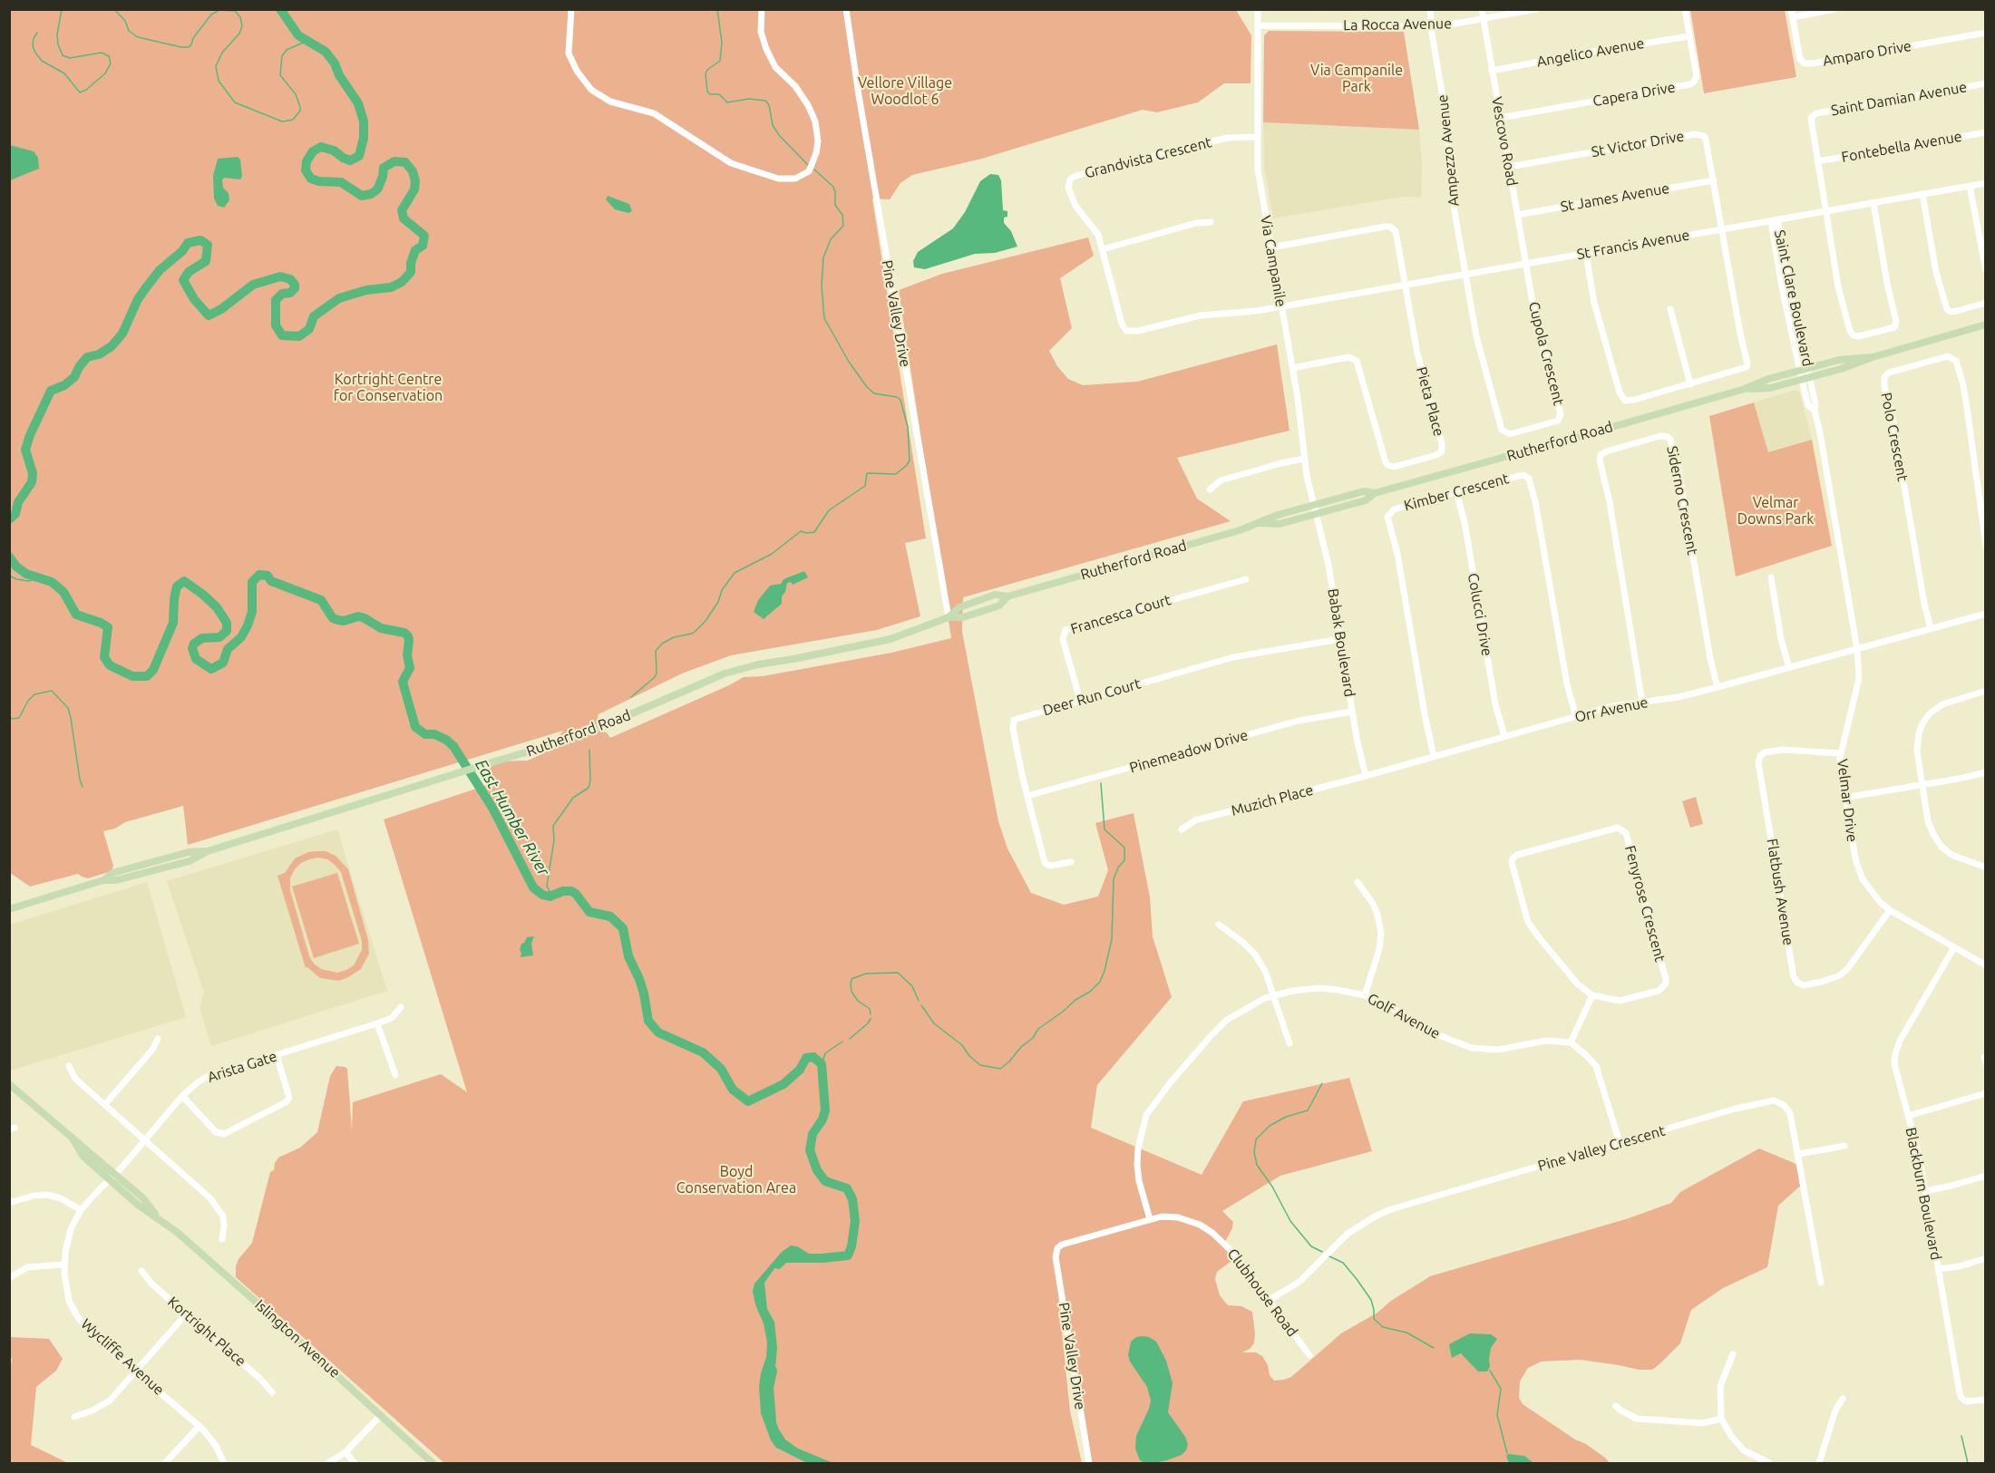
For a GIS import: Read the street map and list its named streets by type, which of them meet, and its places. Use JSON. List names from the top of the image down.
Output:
{
  "streets": {
    "main road": ["Rutherford Road", "Islington Avenue"],
    "street": [
      "La Rocca Avenue",
      "Angelico Avenue",
      "Amparo Drive",
      "Capera Drive",
      "Saint Damian Avenue",
      "Vescovo Road",
      "St Victor Drive",
      "Fontebella Avenue",
      "Ampezzo Avenue",
      "Grandvista Crescent",
      "St James Avenue",
      "St Francis Avenue",
      "Via Campanile",
      "Saint Clare Boulevard",
      "Pine Valley Drive",
      "Cupola Crescent",
      "Pieta Place",
      "Polo Crescent",
      "Kimber Crescent",
      "Siderno Crescent",
      "Francesca Court",
      "Colucci Drive",
      "Babak Boulevard",
      "Deer Run Court",
      "Orr Avenue",
      "Pinemeadow Drive",
      "Muzich Place",
      "Velmar Drive",
      "Flatbush Avenue",
      "Fenyrose Crescent",
      "Golf Avenue",
      "Arista Gate",
      "Pine Valley Crescent",
      "Blackburn Boulevard",
      "Clubhouse Road",
      "Kortright Place",
      "Wycliffe Avenue"
    ]
  },
  "crossings": [
    ["La Rocca Avenue", "Vescovo Road"],
    ["La Rocca Avenue", "Ampezzo Avenue"],
    ["La Rocca Avenue", "Via Campanile"],
    ["Angelico Avenue", "Capera Drive"],
    ["Angelico Avenue", "Vescovo Road"],
    ["Capera Drive", "Vescovo Road"],
    ["Saint Damian Avenue", "Fontebella Avenue"],
    ["Saint Damian Avenue", "St Francis Avenue"],
    ["Vescovo Road", "St Victor Drive"],
    ["Vescovo Road", "St James Avenue"],
    ["Vescovo Road", "St Francis Avenue"],
    ["Vescovo Road", "Cupola Crescent"],
    ["St Victor Drive", "St James Avenue"],
    ["St Victor Drive", "St Francis Avenue"],
    ["Ampezzo Avenue", "St Francis Avenue"],
    ["Ampezzo Avenue", "Cupola Crescent"],
    ["Grandvista Crescent", "St Francis Avenue"],
    ["Grandvista Crescent", "Via Campanile"],
    ["St Francis Avenue", "Via Campanile"],
    ["St Francis Avenue", "Saint Clare Boulevard"],
    ["St Francis Avenue", "Cupola Crescent"],
    ["St Francis Avenue", "Pieta Place"],
    ["Via Campanile", "Pieta Place"],
    ["Via Campanile", "Rutherford Road"],
    ["Via Campanile", "Babak Boulevard"],
    ["Saint Clare Boulevard", "Rutherford Road"],
    ["Saint Clare Boulevard", "Velmar Drive"],
    ["Pine Valley Drive", "Rutherford Road"],
    ["Pine Valley Drive", "Clubhouse Road"],
    ["Polo Crescent", "Orr Avenue"],
    ["Rutherford Road", "Babak Boulevard"],
    ["Rutherford Road", "Velmar Drive"],
    ["Kimber Crescent", "Colucci Drive"],
    ["Kimber Crescent", "Orr Avenue"],
    ["Siderno Crescent", "Orr Avenue"],
    ["Francesca Court", "Deer Run Court"],
    ["Colucci Drive", "Orr Avenue"],
    ["Babak Boulevard", "Deer Run Court"],
    ["Babak Boulevard", "Orr Avenue"],
    ["Babak Boulevard", "Pinemeadow Drive"],
    ["Babak Boulevard", "Muzich Place"],
    ["Deer Run Court", "Pinemeadow Drive"],
    ["Orr Avenue", "Muzich Place"],
    ["Orr Avenue", "Velmar Drive"],
    ["Velmar Drive", "Flatbush Avenue"],
    ["Velmar Drive", "Blackburn Boulevard"],
    ["Golf Avenue", "Clubhouse Road"],
    ["Arista Gate", "Islington Avenue"],
    ["Arista Gate", "Wycliffe Avenue"],
    ["Pine Valley Crescent", "Clubhouse Road"],
    ["Islington Avenue", "Wycliffe Avenue"]
  ],
  "water": ["East Humber River"],
  "parks": [
    "Via Campanile Park",
    "Vellore Village Woodlot 6",
    "Kortright Centre for Conservation",
    "Velmar Downs Park",
    "Boyd Conservation Area"
  ]
}
